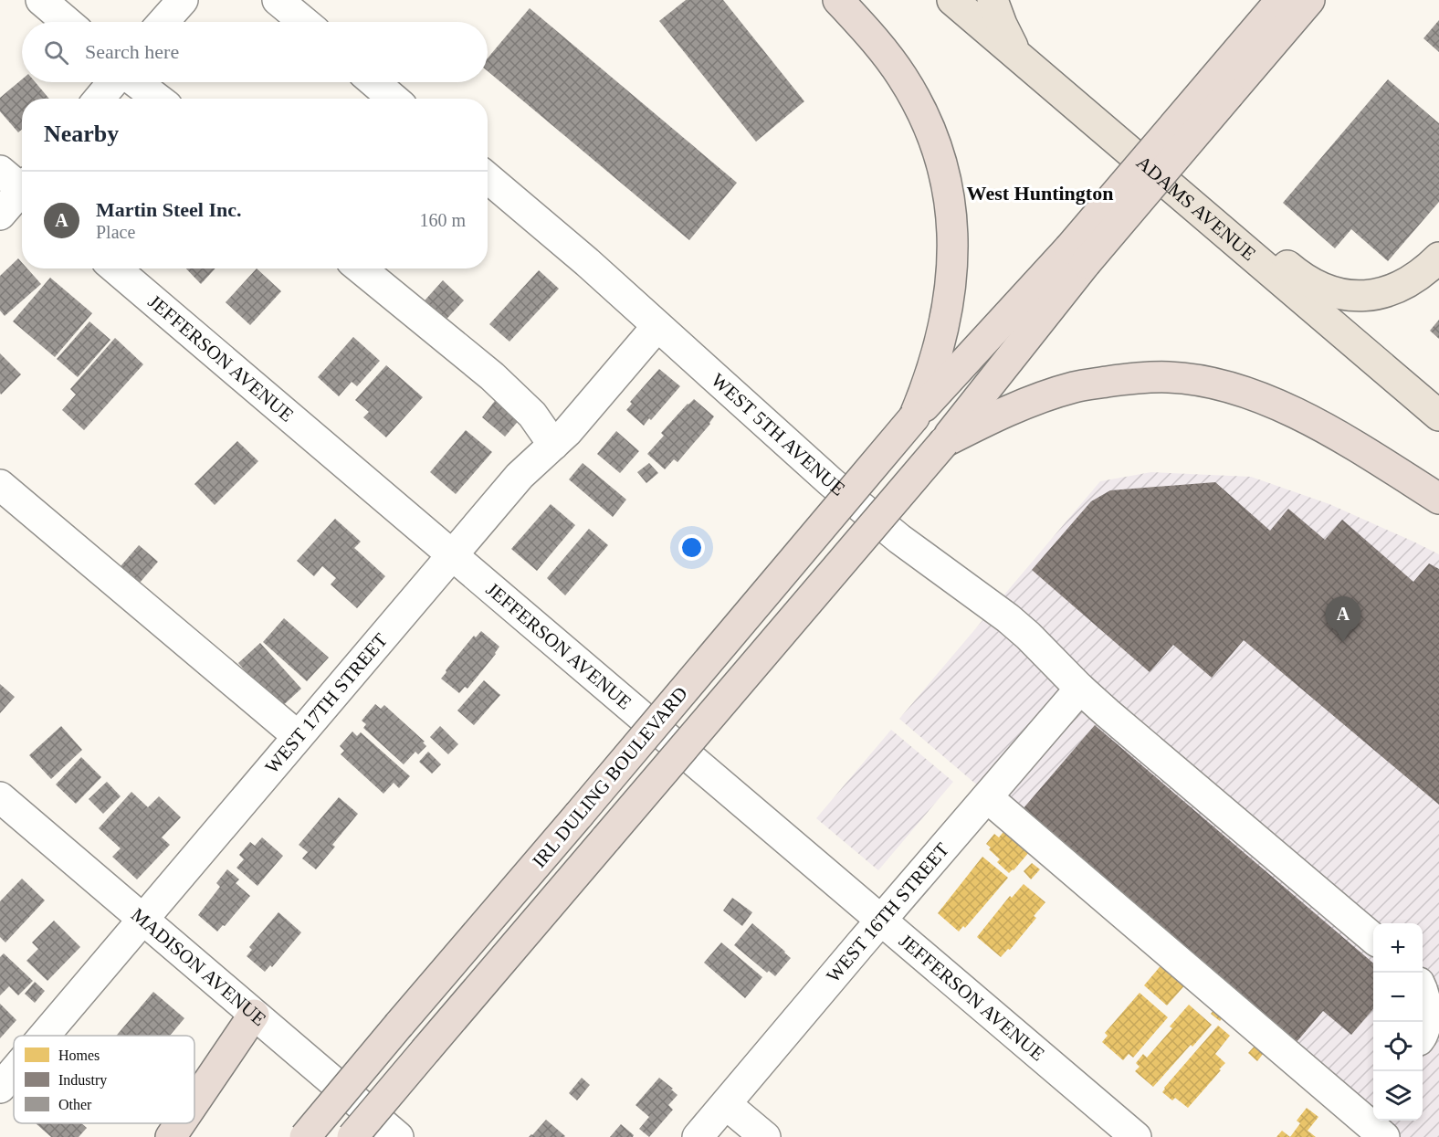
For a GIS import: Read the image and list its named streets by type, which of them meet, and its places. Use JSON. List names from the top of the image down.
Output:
{
  "streets": {
    "highway": ["IRL DULING BOULEVARD"],
    "main road": ["ADAMS AVENUE"],
    "street": [
      "JEFFERSON AVENUE",
      "WEST 5TH AVENUE",
      "WEST 17TH STREET",
      "WEST 16TH STREET",
      "MADISON AVENUE"
    ]
  },
  "crossings": [
    ["JEFFERSON AVENUE", "WEST 17TH STREET"],
    ["JEFFERSON AVENUE", "WEST 16TH STREET"],
    ["WEST 5TH AVENUE", "WEST 17TH STREET"],
    ["WEST 5TH AVENUE", "WEST 16TH STREET"],
    ["WEST 17TH STREET", "MADISON AVENUE"]
  ],
  "districts": ["West Huntington"],
  "legend": ["Homes", "Industry", "Other"],
  "page": {
    "search": "Search here",
    "heading": "Nearby",
    "list": [
      {
        "mark": "A",
        "name": "Martin Steel Inc.",
        "note": "Place",
        "value": "160 m"
      }
    ],
    "pins": "A",
    "map_buttons": ["+", "−"]
  }
}
